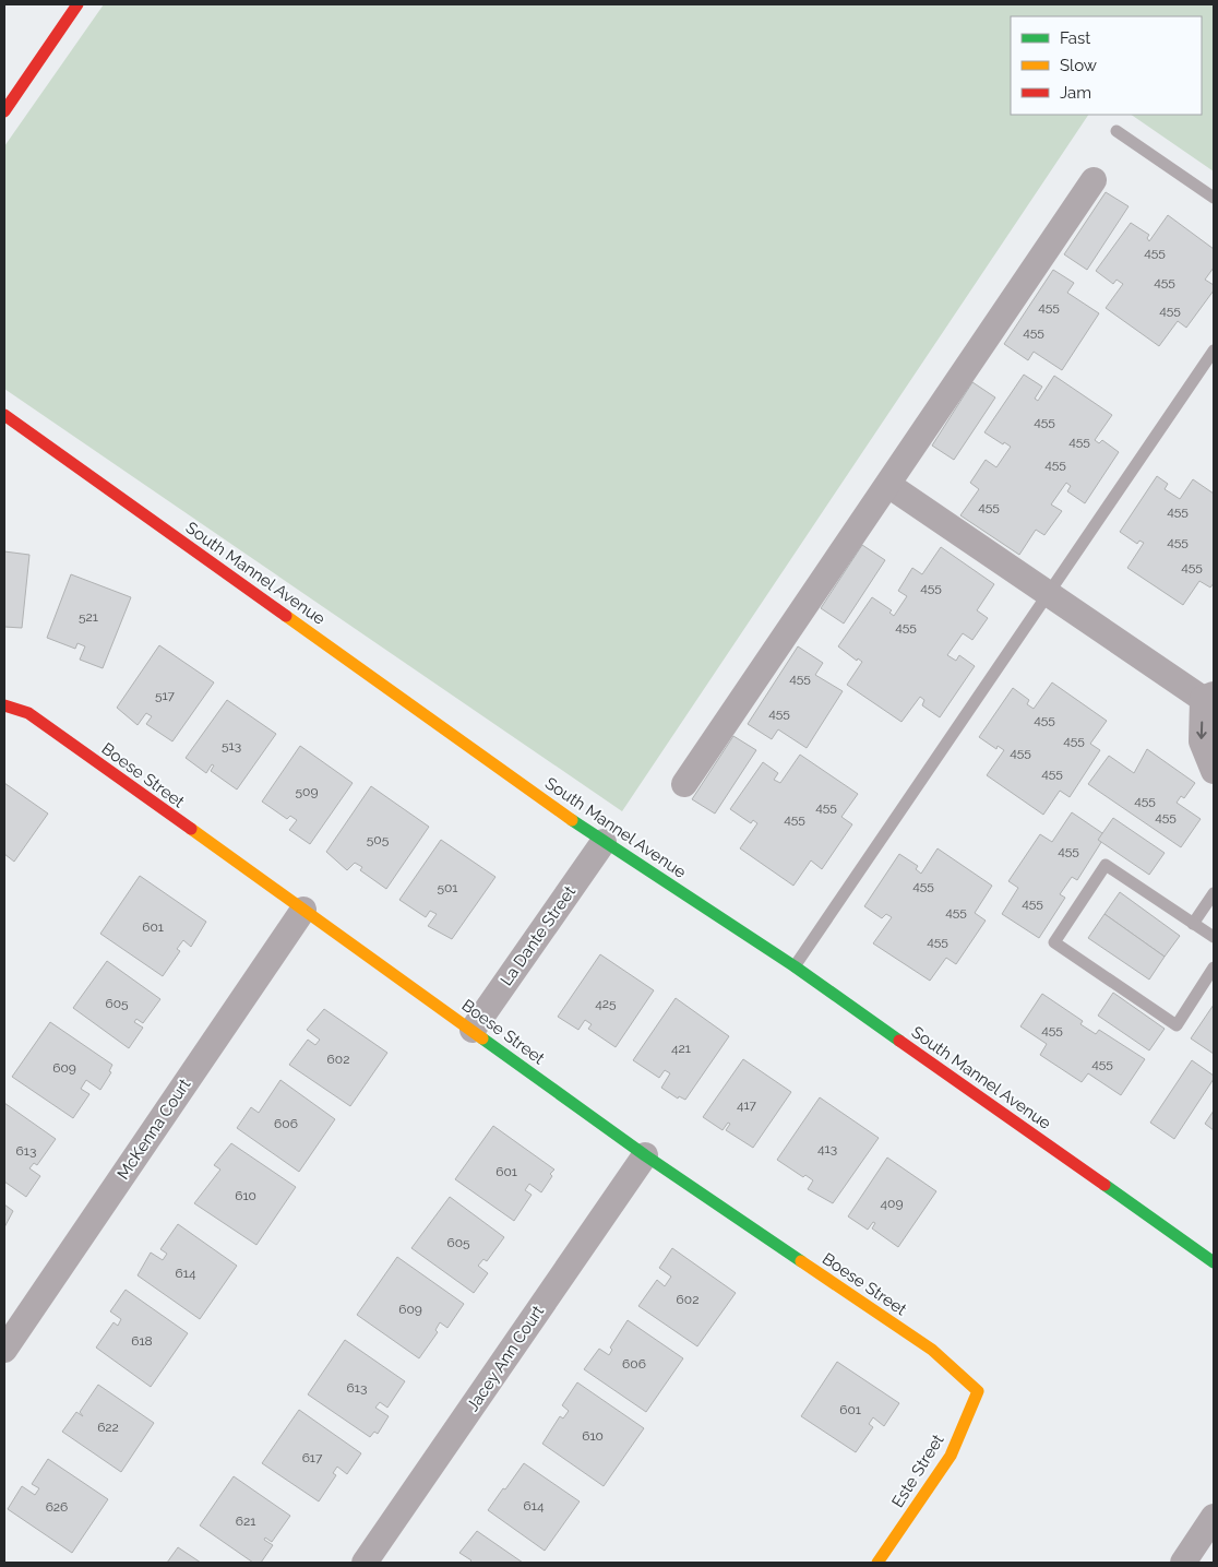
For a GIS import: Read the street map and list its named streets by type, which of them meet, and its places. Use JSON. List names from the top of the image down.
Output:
{
  "streets": {
    "street": [
      "South Mannel Avenue",
      "Boese Street",
      "La Dante Street",
      "McKenna Court",
      "Jacey Ann Court",
      "Este Street"
    ]
  },
  "crossings": [
    ["South Mannel Avenue", "La Dante Street"],
    ["Boese Street", "La Dante Street"],
    ["Boese Street", "McKenna Court"],
    ["Boese Street", "Jacey Ann Court"],
    ["Boese Street", "Este Street"]
  ],
  "house_numbers": [
    "455",
    "455",
    "455",
    "455",
    "455",
    "455",
    "455",
    "455",
    "455",
    "455",
    "455",
    "455",
    "455",
    "521",
    "455",
    "455",
    "517",
    "455",
    "455",
    "455",
    "513",
    "455",
    "455",
    "509",
    "455",
    "455",
    "455",
    "455",
    "505",
    "455",
    "455",
    "501",
    "455",
    "455",
    "601",
    "455",
    "605",
    "425",
    "455",
    "421",
    "602",
    "455",
    "609",
    "417",
    "606",
    "413",
    "613",
    "601",
    "610",
    "409",
    "605",
    "614",
    "602",
    "609",
    "618",
    "606",
    "613",
    "601",
    "622",
    "610",
    "617",
    "614",
    "626",
    "621"
  ],
  "legend": ["Fast", "Slow", "Jam"]
}
